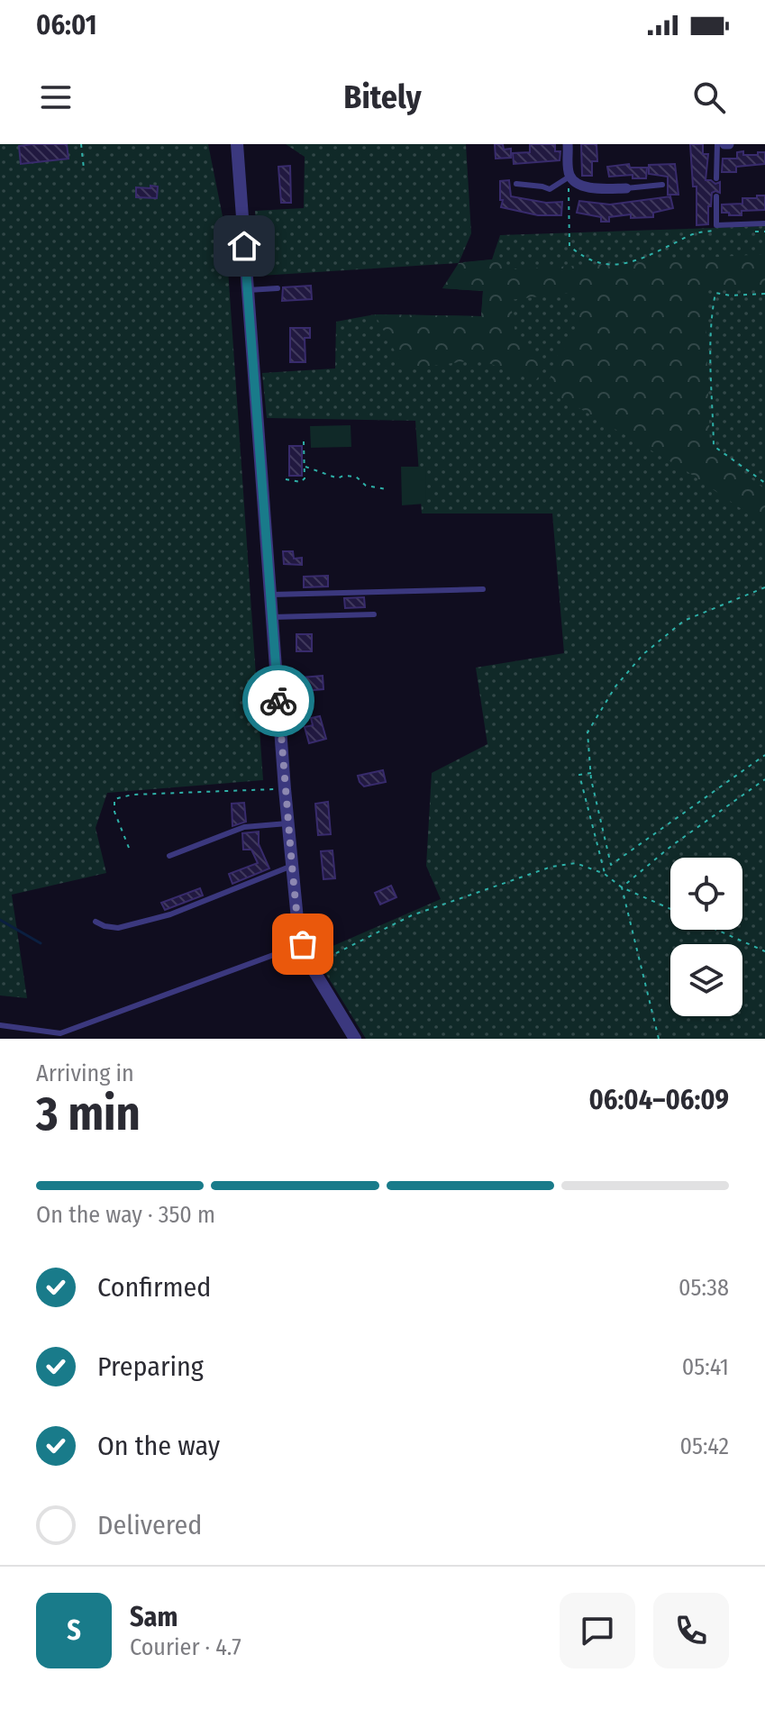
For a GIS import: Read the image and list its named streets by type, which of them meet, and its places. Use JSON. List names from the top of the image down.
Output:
{
  "page": {
    "status": "06:01",
    "header": "Bitely",
    "heading": ["3 min", "Arriving in", "06:04–06:09"],
    "panel": ["Sam", "Courier · 4.7"],
    "bar": "On the way · 350 m",
    "list": [
      ["Confirmed", "05:38"],
      ["Preparing", "05:41"],
      ["On the way", "05:42"],
      "Delivered"
    ],
    "round": "S"
  }
}
